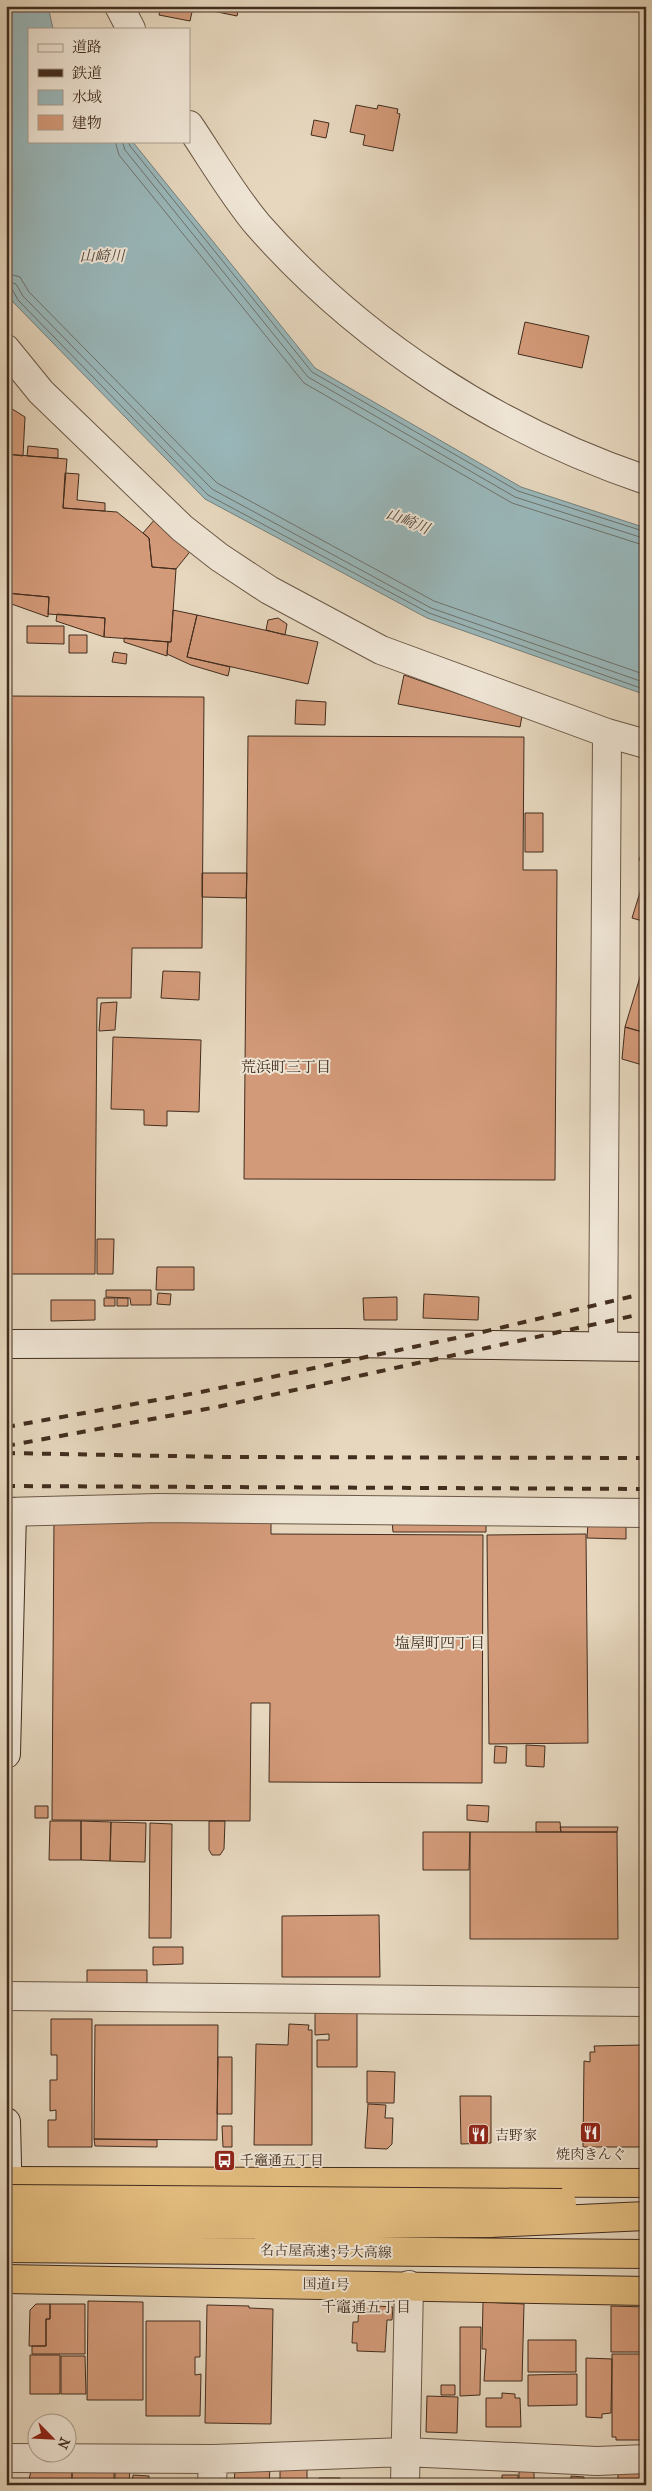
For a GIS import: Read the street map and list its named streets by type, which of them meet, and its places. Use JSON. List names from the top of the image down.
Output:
{
  "streets": {
    "highway": ["名古屋高速3号大高線", "国道1号"]
  },
  "districts": ["荒浜町三丁目", "塩屋町四丁目", "千竈通五丁目"],
  "water": ["山崎川"],
  "places": {
    "restaurant": ["焼肉きんぐ", "吉野家"],
    "bus stop": ["千竈通五丁目"]
  },
  "legend": [
    "道路",
    "鉄道",
    "水域",
    "建物"
  ],
  "north": "bottom right"
}
